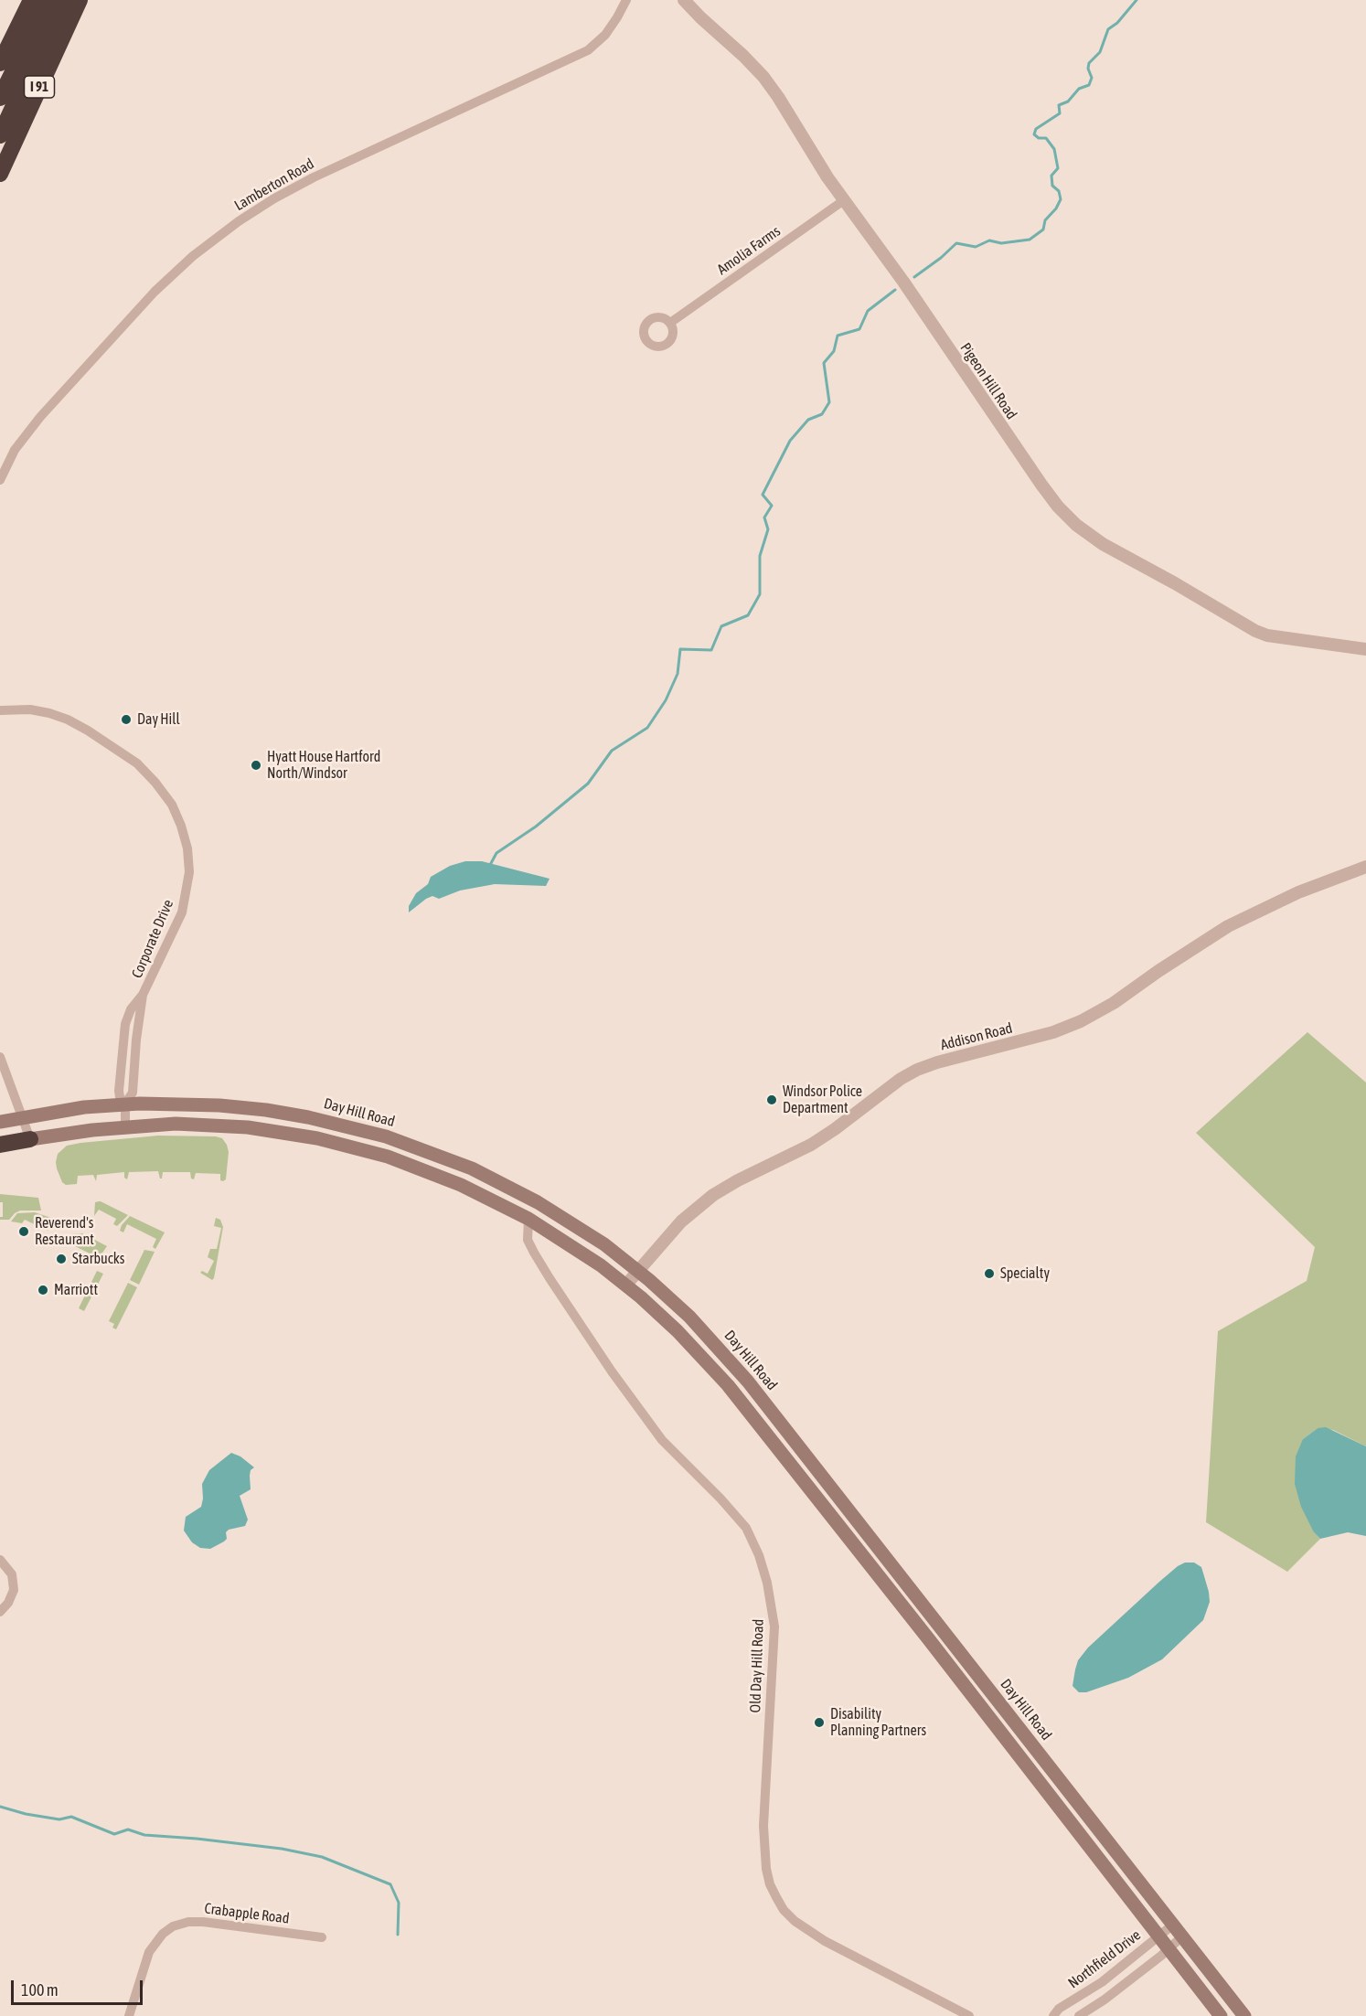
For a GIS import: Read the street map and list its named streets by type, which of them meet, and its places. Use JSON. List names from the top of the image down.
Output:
{
  "streets": {
    "highway": ["I 91"],
    "main road": ["Day Hill Road"],
    "street": [
      "Lamberton Road",
      "Amolia Farms",
      "Pigeon Hill Road",
      "Corporate Drive",
      "Addison Road",
      "Old Day Hill Road",
      "Crabapple Road",
      "Northfield Drive"
    ]
  },
  "crossings": [
    ["Amolia Farms", "Pigeon Hill Road"],
    ["Corporate Drive", "Day Hill Road"],
    ["Addison Road", "Day Hill Road"],
    ["Day Hill Road", "Northfield Drive"]
  ],
  "places": [
    "Day Hill",
    "Hyatt House Hartford North/Windsor",
    "Windsor Police Department",
    "Reverend's Restaurant",
    "Starbucks",
    "Specialty",
    "Marriott",
    "Disability Planning Partners"
  ],
  "scale_bar": "100 m"
}
